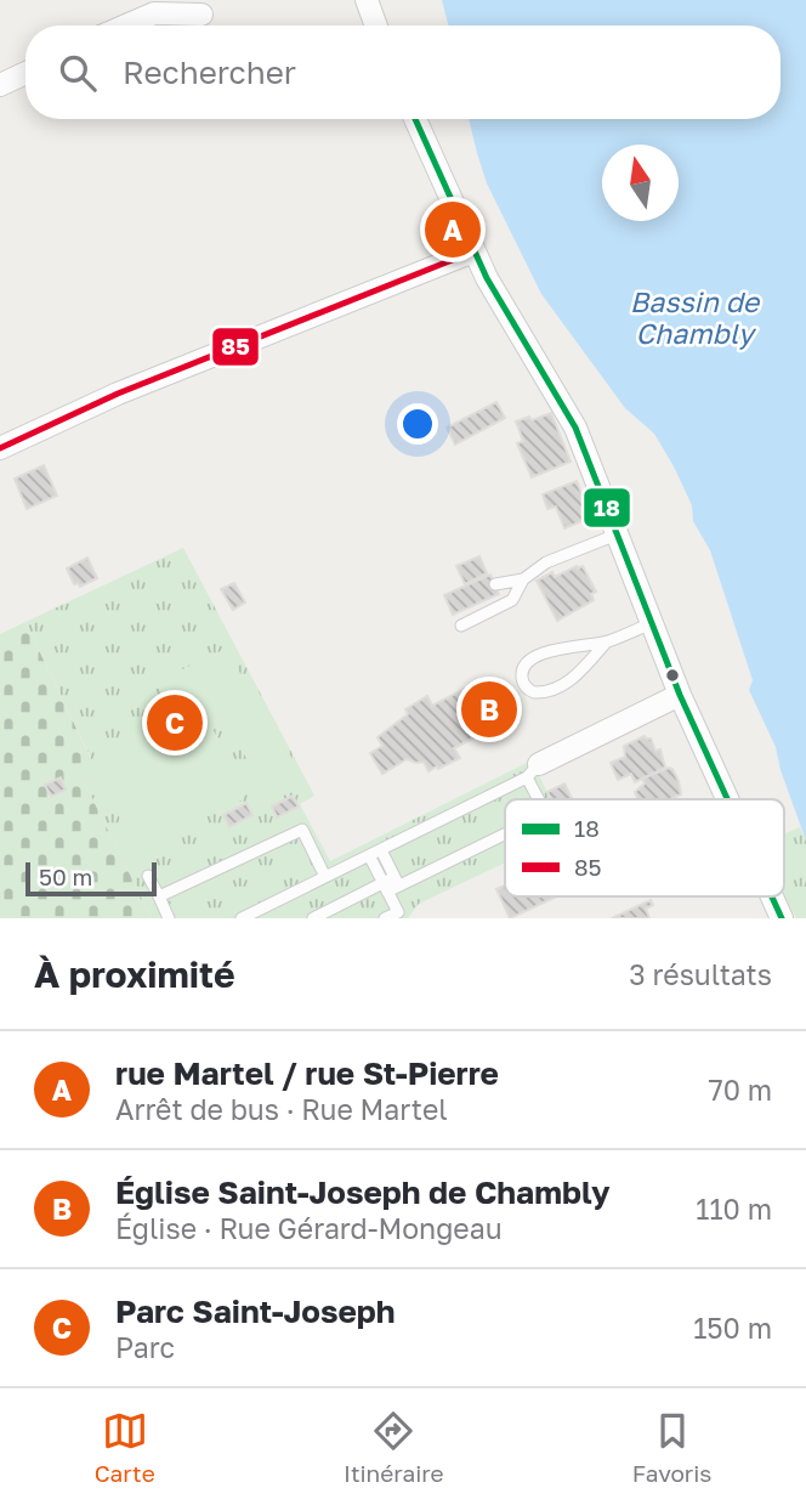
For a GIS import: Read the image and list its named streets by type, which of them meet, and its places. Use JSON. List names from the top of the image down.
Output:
{
  "water": ["Bassin de Chambly"],
  "lines": ["transit line 18", "transit line 85"],
  "legend": ["18", "85"],
  "scale_bar": "50 m",
  "north": "top",
  "page": {
    "search": "Rechercher",
    "pins": ["A", "B", "C"],
    "scale": "50 m",
    "heading": ["À proximité", "3 résultats"],
    "list": [
      {
        "mark": "A",
        "name": "rue Martel / rue St-Pierre",
        "note": "Arrêt de bus · Rue Martel",
        "value": "70 m"
      },
      {
        "mark": "B",
        "name": "Église Saint-Joseph de Chambly",
        "note": "Église · Rue Gérard-Mongeau",
        "value": "110 m"
      },
      {
        "mark": "C",
        "name": "Parc Saint-Joseph",
        "note": "Parc",
        "value": "150 m"
      }
    ],
    "nav": ["Carte", "Itinéraire", "Favoris"]
  }
}
